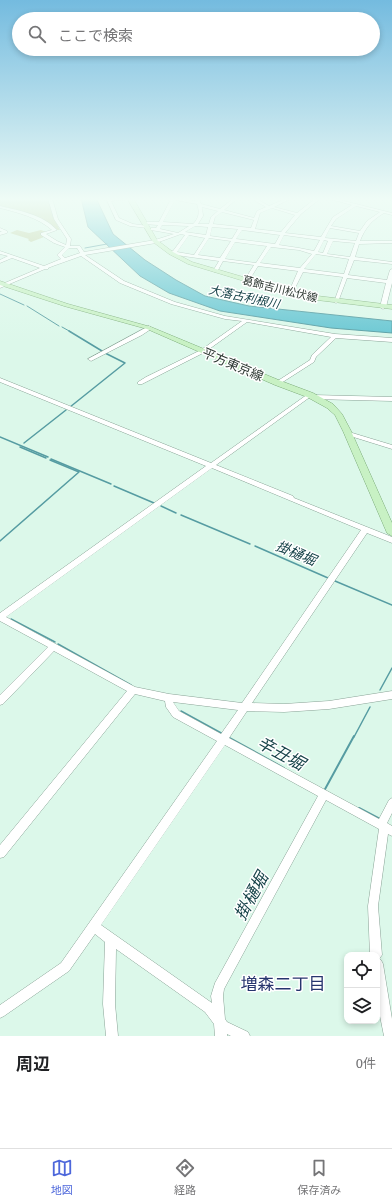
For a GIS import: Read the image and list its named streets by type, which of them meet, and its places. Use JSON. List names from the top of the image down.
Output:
{
  "streets": {
    "main road": ["葛飾吉川松伏線", "平方東京線"]
  },
  "districts": ["増森二丁目"],
  "water": ["大落古利根川", "掛樋堀", "辛丑堀"],
  "page": {
    "search": "ここで検索",
    "heading": ["周辺", "0件"],
    "nav": ["地図", "経路", "保存済み"]
  }
}
